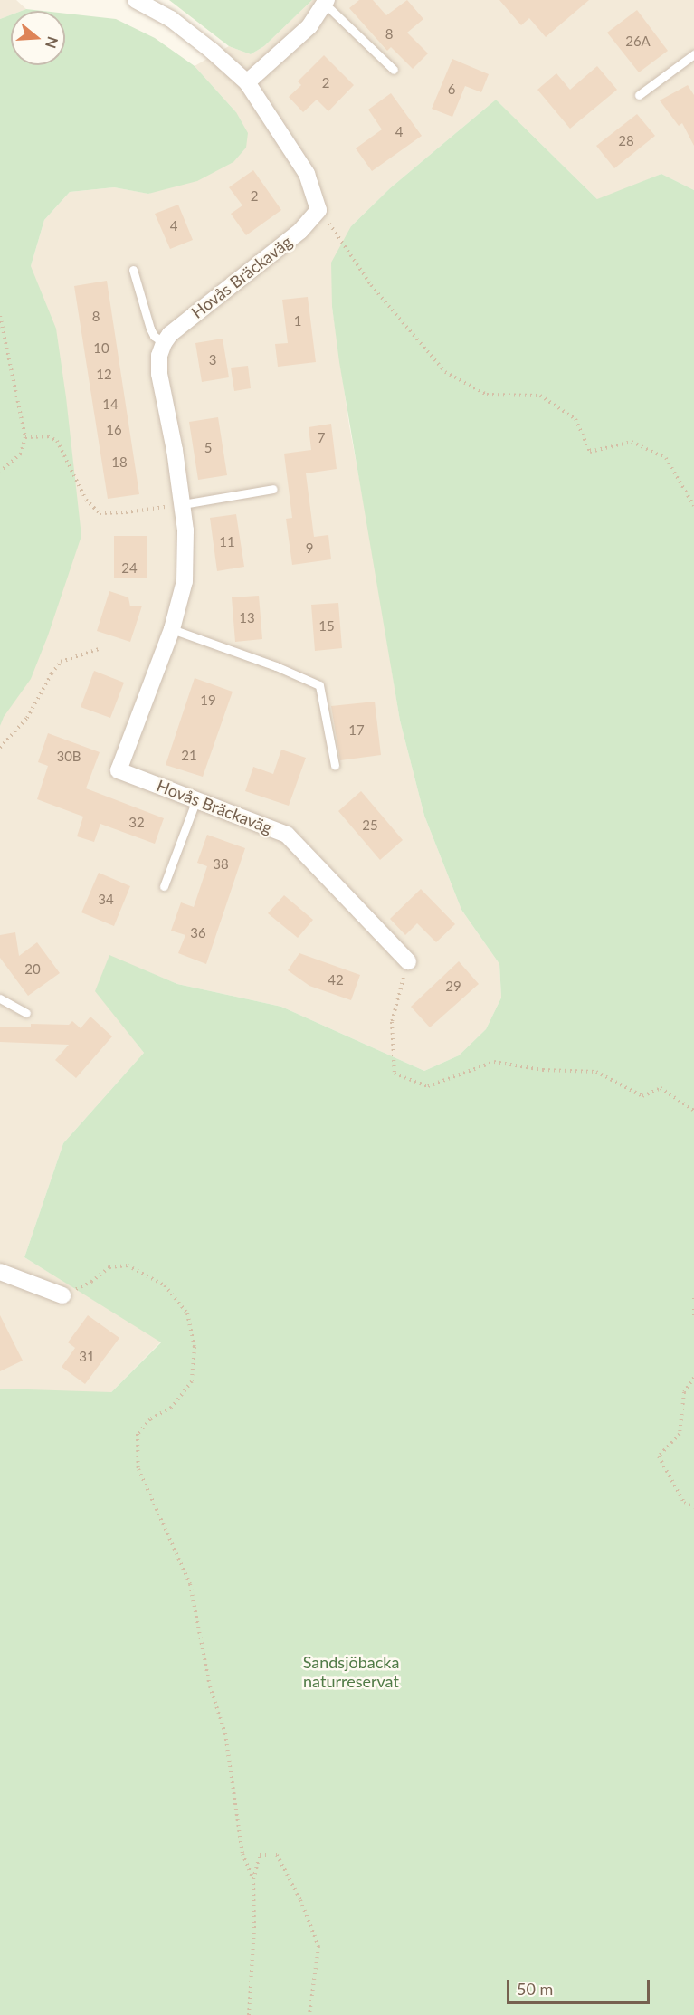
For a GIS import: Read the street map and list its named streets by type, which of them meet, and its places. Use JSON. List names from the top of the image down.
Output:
{
  "streets": {
    "street": ["Hovås Bräckaväg"]
  },
  "parks": ["Sandsjöbacka naturreservat"],
  "house_numbers": [
    "8",
    "26A",
    "2",
    "6",
    "4",
    "28",
    "2",
    "4",
    "8",
    "1",
    "10",
    "3",
    "12",
    "14",
    "16",
    "7",
    "5",
    "18",
    "11",
    "9",
    "24",
    "13",
    "15",
    "19",
    "17",
    "21",
    "30B",
    "32",
    "25",
    "38",
    "34",
    "36",
    "20",
    "42",
    "29",
    "31"
  ],
  "scale_bar": "50 m",
  "north": "right"
}
